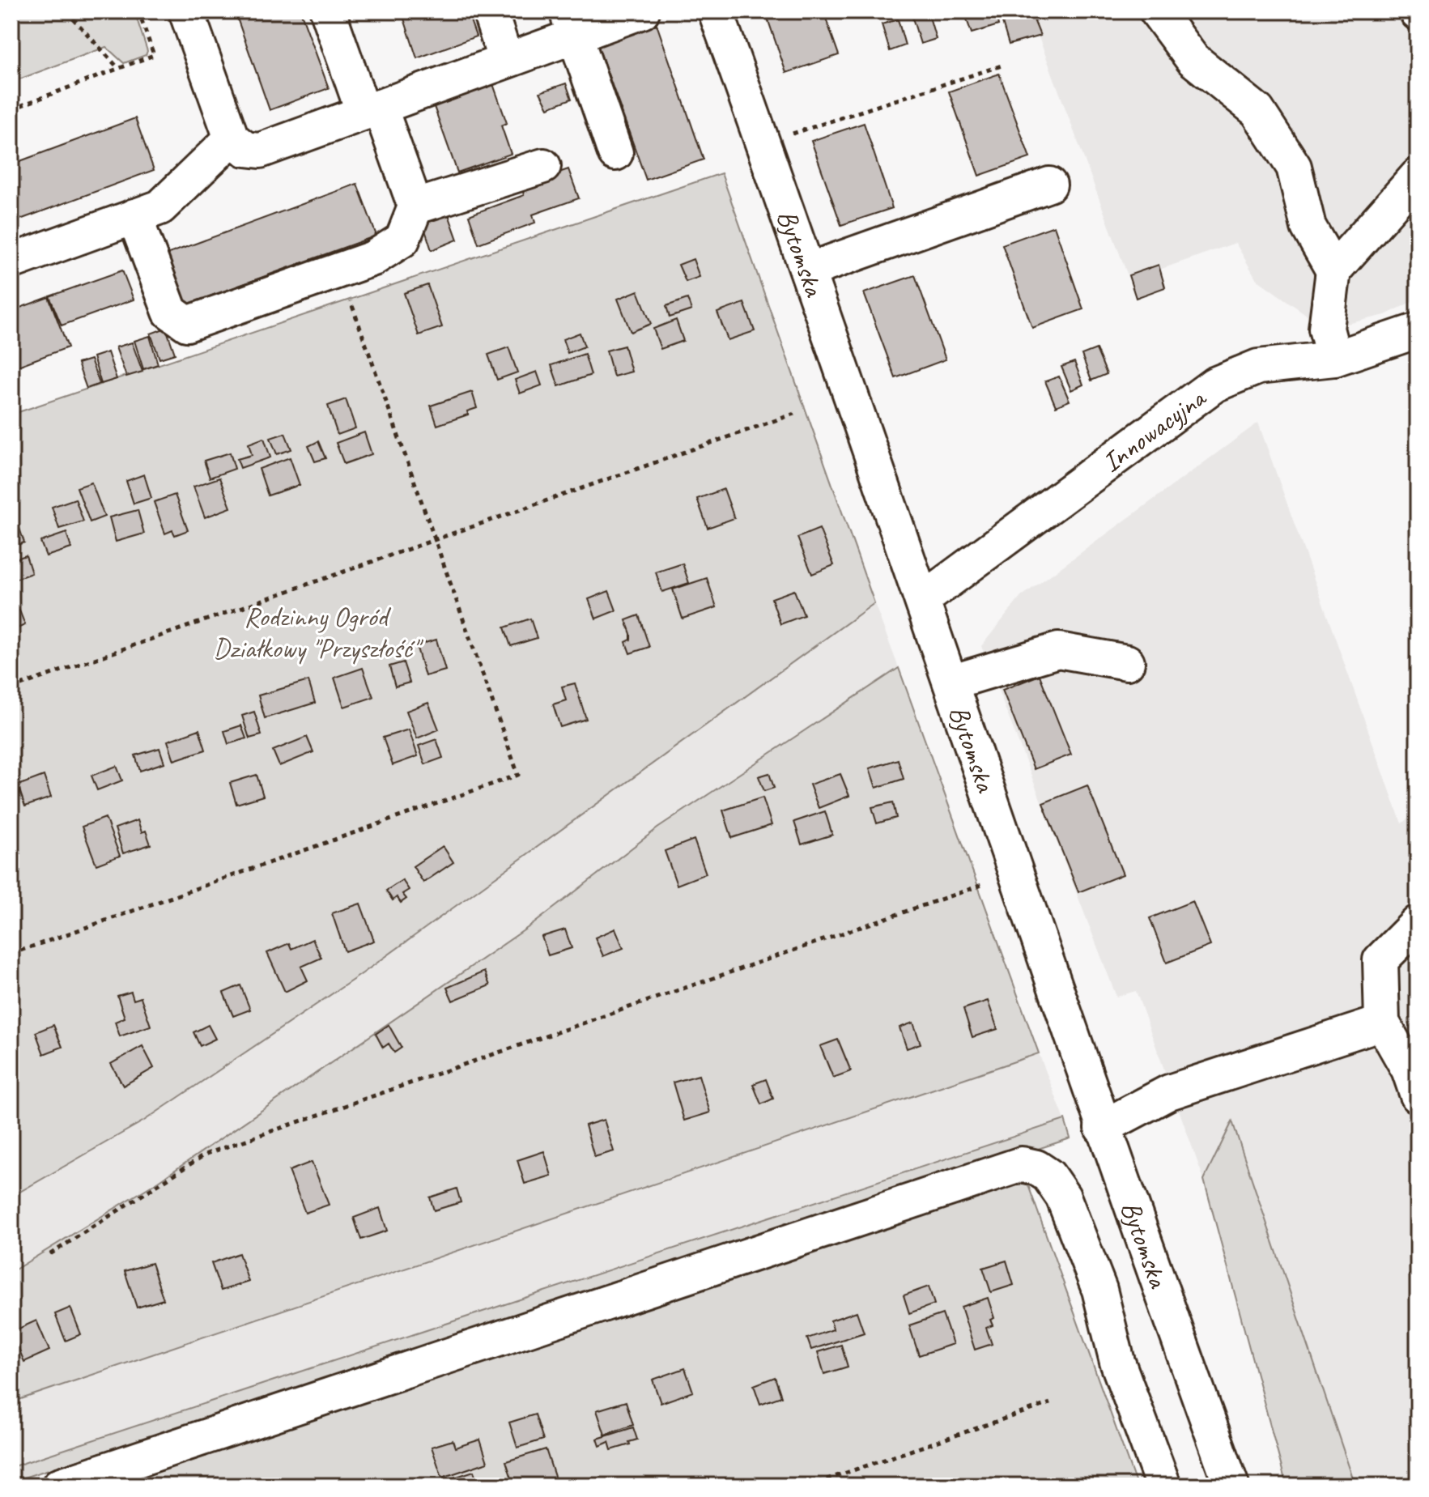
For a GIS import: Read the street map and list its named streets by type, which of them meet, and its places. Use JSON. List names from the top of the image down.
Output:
{
  "streets": {
    "street": ["Bytomska", "Innowacyjna"]
  },
  "crossings": [
    ["Bytomska", "Innowacyjna"]
  ],
  "parks": ["Rodzinny Ogród Działkowy \"Przyszłość\""]
}
